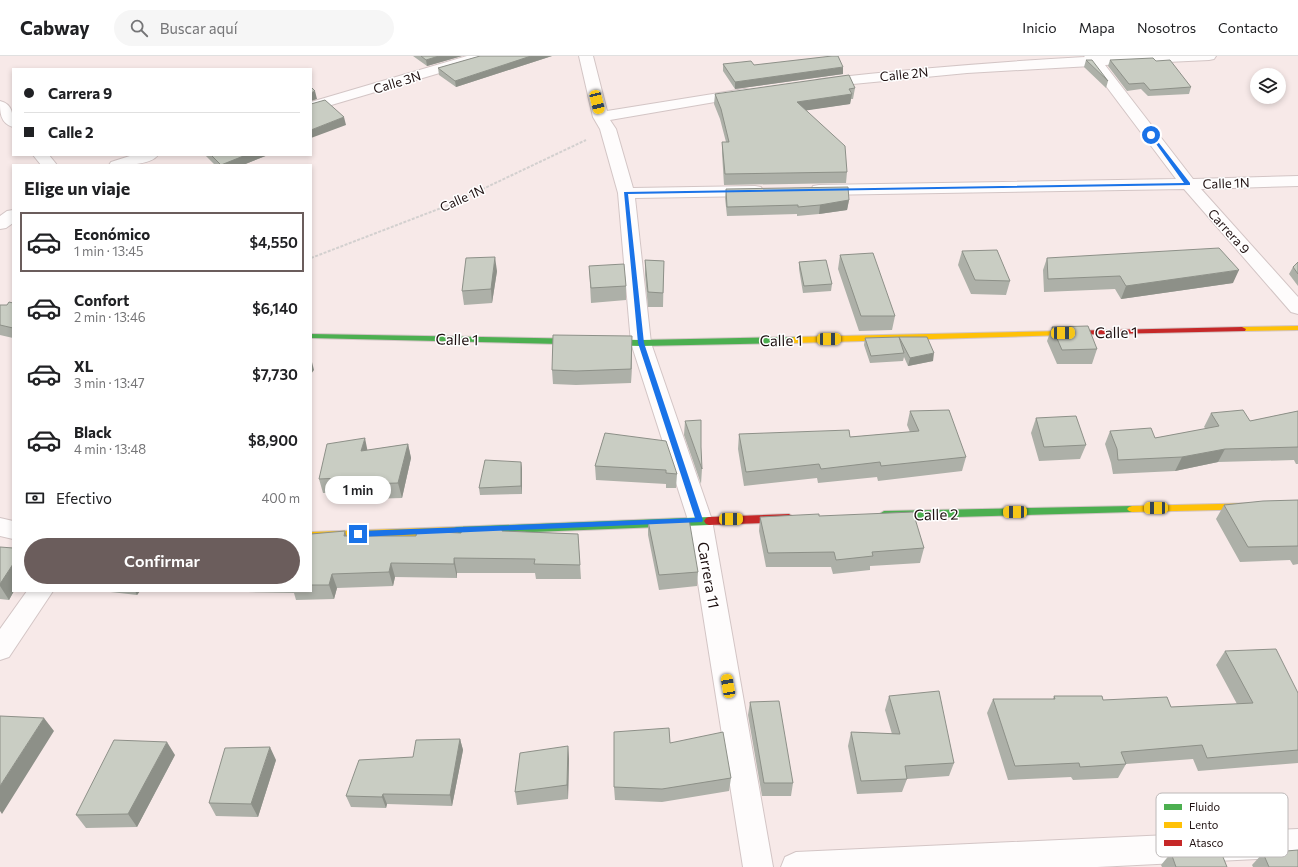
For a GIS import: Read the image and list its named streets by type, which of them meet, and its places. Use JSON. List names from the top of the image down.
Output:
{
  "streets": {
    "street": [
      "Calle 2N",
      "Calle 3N",
      "Calle 1N",
      "Carrera 9",
      "Calle 1",
      "Calle 2",
      "Carrera 11"
    ]
  },
  "crossings": [
    ["Calle 2N", "Carrera 9"],
    ["Calle 1N", "Carrera 9"],
    ["Calle 1N", "Carrera 11"],
    ["Calle 1", "Carrera 11"]
  ],
  "legend": ["Fluido", "Lento", "Atasco"],
  "page": {
    "header": "Cabway",
    "search": "Buscar aquí",
    "nav": [
      "Inicio",
      "Mapa",
      "Nosotros",
      "Contacto"
    ],
    "banner": ["Carrera 9", "Calle 2"],
    "heading": "Elige un viaje",
    "list": [
      {
        "name": "Económico",
        "note": "1 min · 13:45",
        "value": "$4,550"
      },
      {
        "name": "Confort",
        "note": "2 min · 13:46",
        "value": "$6,140"
      },
      {
        "name": "XL",
        "note": "3 min · 13:47",
        "value": "$7,730"
      },
      {
        "name": "Black",
        "note": "4 min · 13:48",
        "value": "$8,900"
      }
    ],
    "bubble": "1 min",
    "pay": ["Efectivo", "400 m"],
    "buttons": "Confirmar"
  }
}
